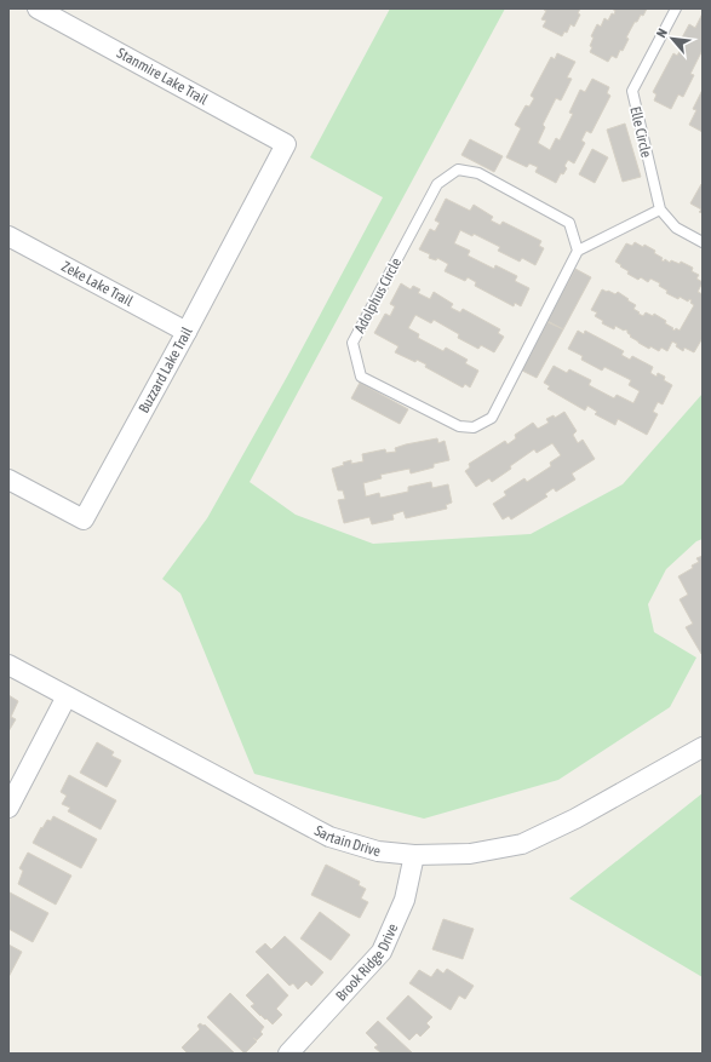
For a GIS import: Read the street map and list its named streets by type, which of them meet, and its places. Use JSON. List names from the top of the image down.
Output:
{
  "streets": {
    "street": [
      "Stanmire Lake Trail",
      "Zeke Lake Trail",
      "Buzzard Lake Trail",
      "Sartain Drive",
      "Brook Ridge Drive"
    ],
    "lane": ["Elle Circle", "Adolphus Circle"]
  },
  "crossings": [
    ["Stanmire Lake Trail", "Buzzard Lake Trail"],
    ["Zeke Lake Trail", "Buzzard Lake Trail"],
    ["Sartain Drive", "Brook Ridge Drive"]
  ],
  "north": "top left"
}
